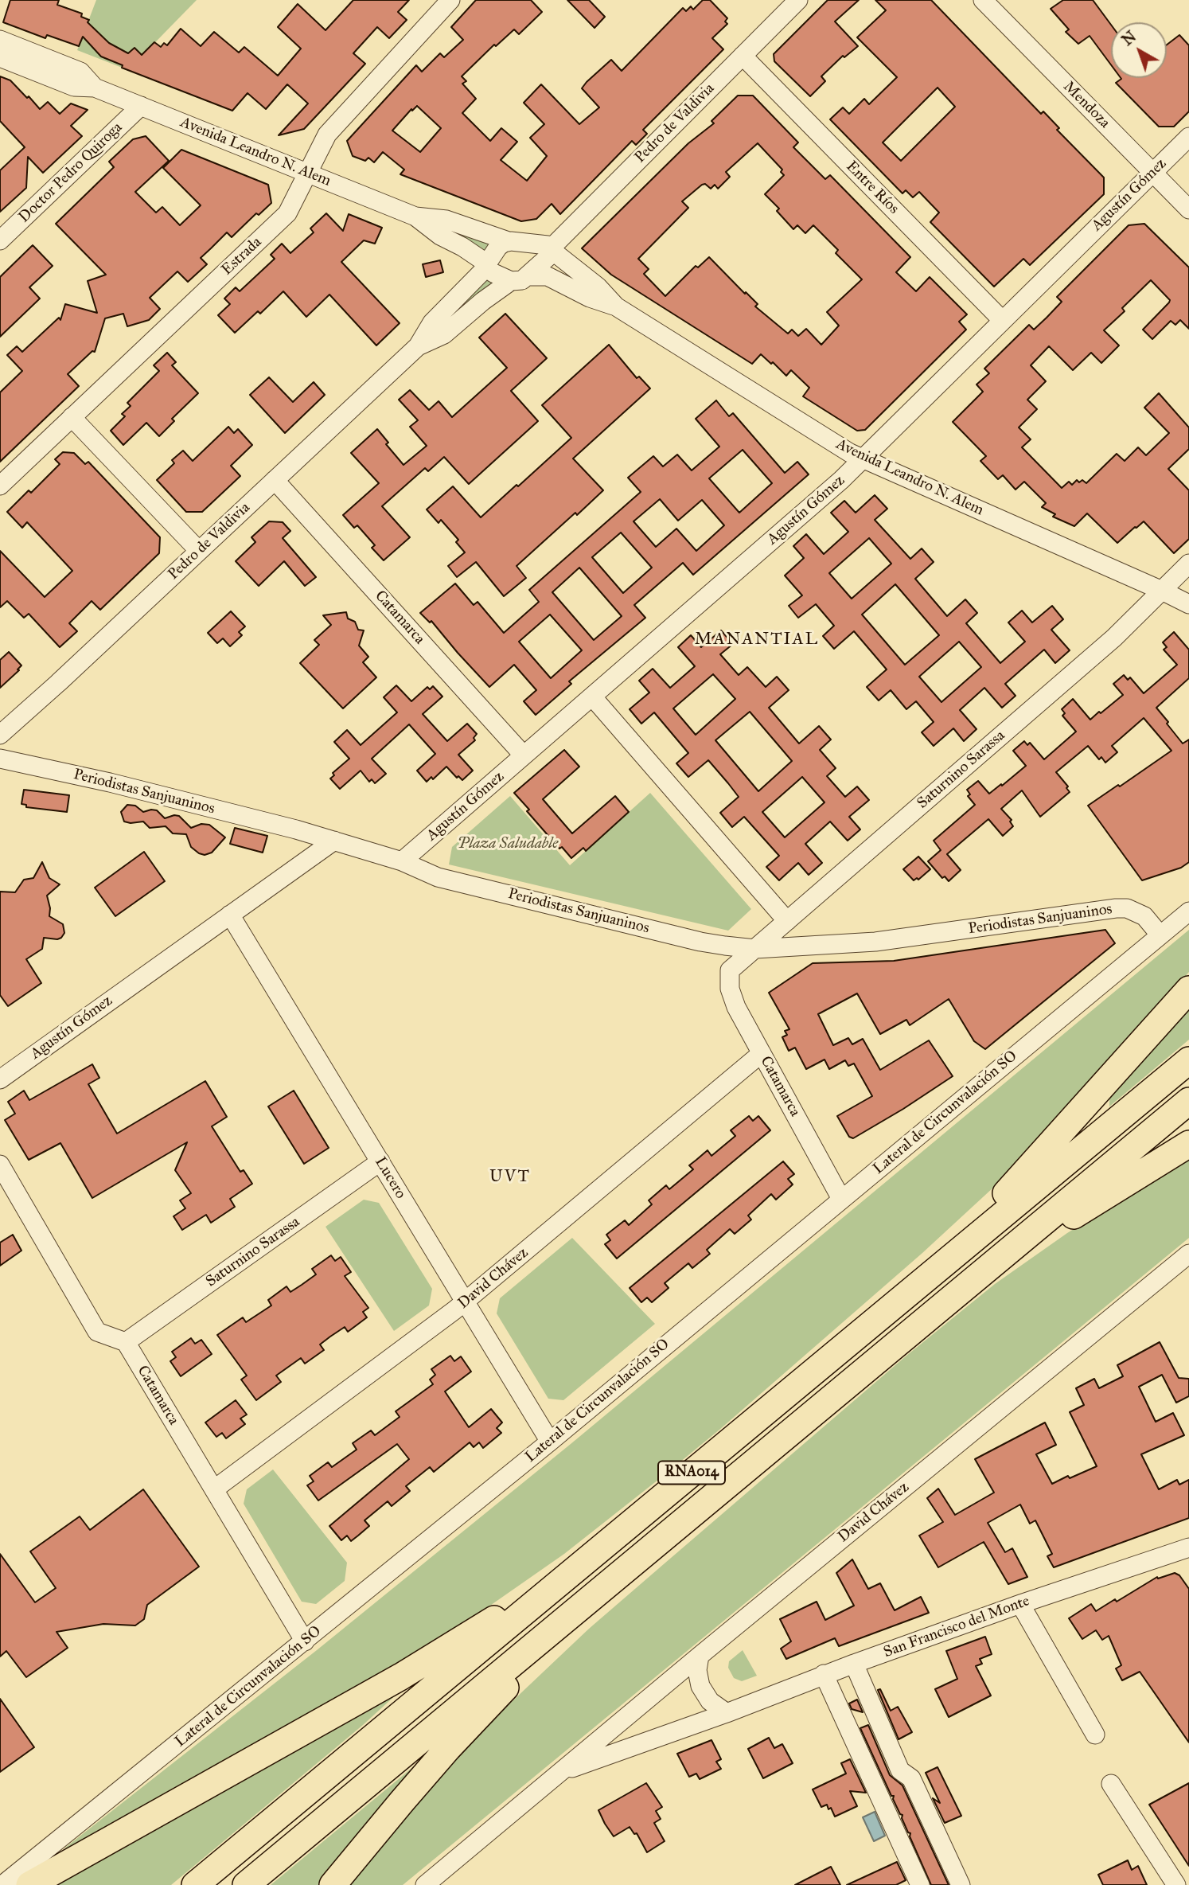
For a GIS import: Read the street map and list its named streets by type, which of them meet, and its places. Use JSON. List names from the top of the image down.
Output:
{
  "streets": {
    "highway": ["RNA014"],
    "street": [
      "Mendoza",
      "Pedro de Valdivia",
      "Avenida Leandro N. Alem",
      "Doctor Pedro Quiroga",
      "Entre Ríos",
      "Agustín Gómez",
      "Estrada",
      "Catamarca",
      "Saturnino Sarassa",
      "Periodistas Sanjuaninos",
      "Lateral de Circunvalación SO",
      "Lucero",
      "David Chávez",
      "San Francisco del Monte"
    ]
  },
  "crossings": [
    ["Mendoza", "Agustín Gómez"],
    ["Pedro de Valdivia", "Avenida Leandro N. Alem"],
    ["Pedro de Valdivia", "Entre Ríos"],
    ["Pedro de Valdivia", "Catamarca"],
    ["Avenida Leandro N. Alem", "Doctor Pedro Quiroga"],
    ["Avenida Leandro N. Alem", "Agustín Gómez"],
    ["Avenida Leandro N. Alem", "Estrada"],
    ["Avenida Leandro N. Alem", "Saturnino Sarassa"],
    ["Entre Ríos", "Agustín Gómez"],
    ["Agustín Gómez", "Catamarca"],
    ["Agustín Gómez", "Periodistas Sanjuaninos"],
    ["Agustín Gómez", "Lucero"],
    ["Catamarca", "Saturnino Sarassa"],
    ["Catamarca", "Lateral de Circunvalación SO"],
    ["Catamarca", "David Chávez"],
    ["Saturnino Sarassa", "Periodistas Sanjuaninos"],
    ["Saturnino Sarassa", "Lucero"],
    ["Periodistas Sanjuaninos", "Lateral de Circunvalación SO"],
    ["Lateral de Circunvalación SO", "Lucero"],
    ["Lucero", "David Chávez"],
    ["David Chávez", "San Francisco del Monte"]
  ],
  "districts": ["MANANTIAL", "UVT"],
  "parks": ["Plaza Saludable"],
  "north": "top left"
}
